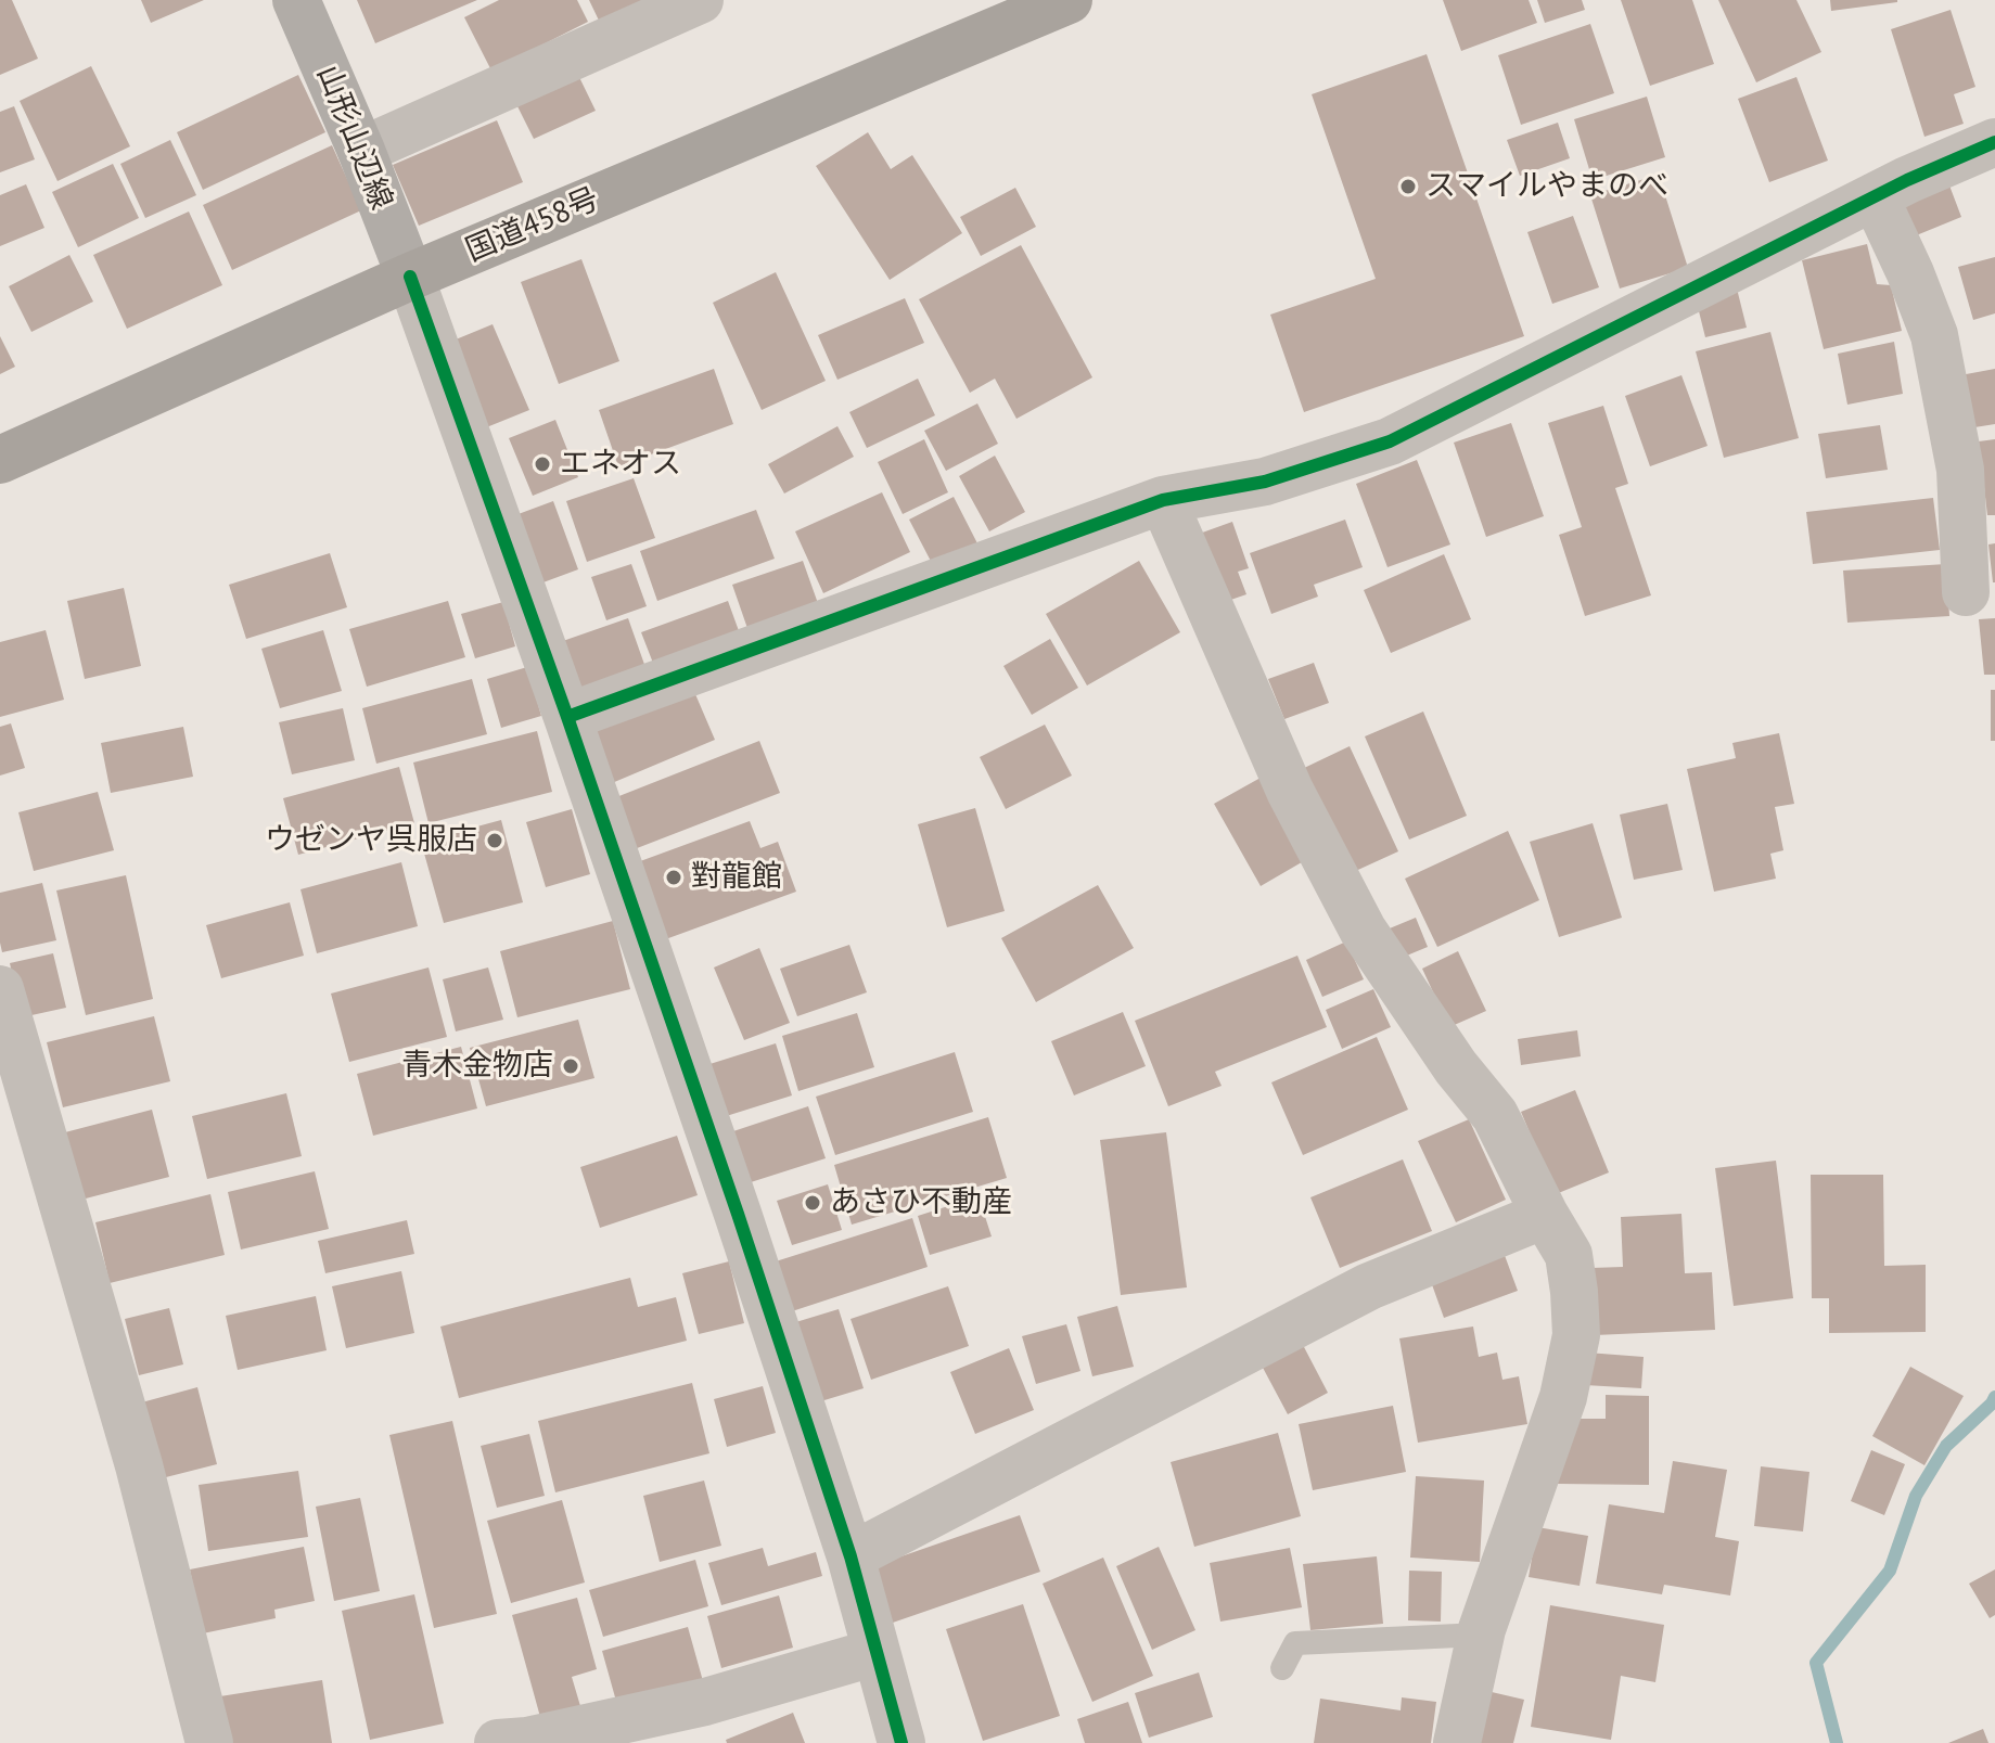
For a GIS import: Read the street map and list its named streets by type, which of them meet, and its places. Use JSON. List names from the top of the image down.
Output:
{
  "streets": {
    "highway": ["国道458号"],
    "main road": ["山形山辺線"]
  },
  "crossings": [
    ["山形山辺線", "国道458号"]
  ],
  "places": [
    "スマイルやまのべ",
    "エネオス",
    "ウゼンヤ呉服店",
    "對龍館",
    "青木金物店",
    "あさひ不動産"
  ]
}
